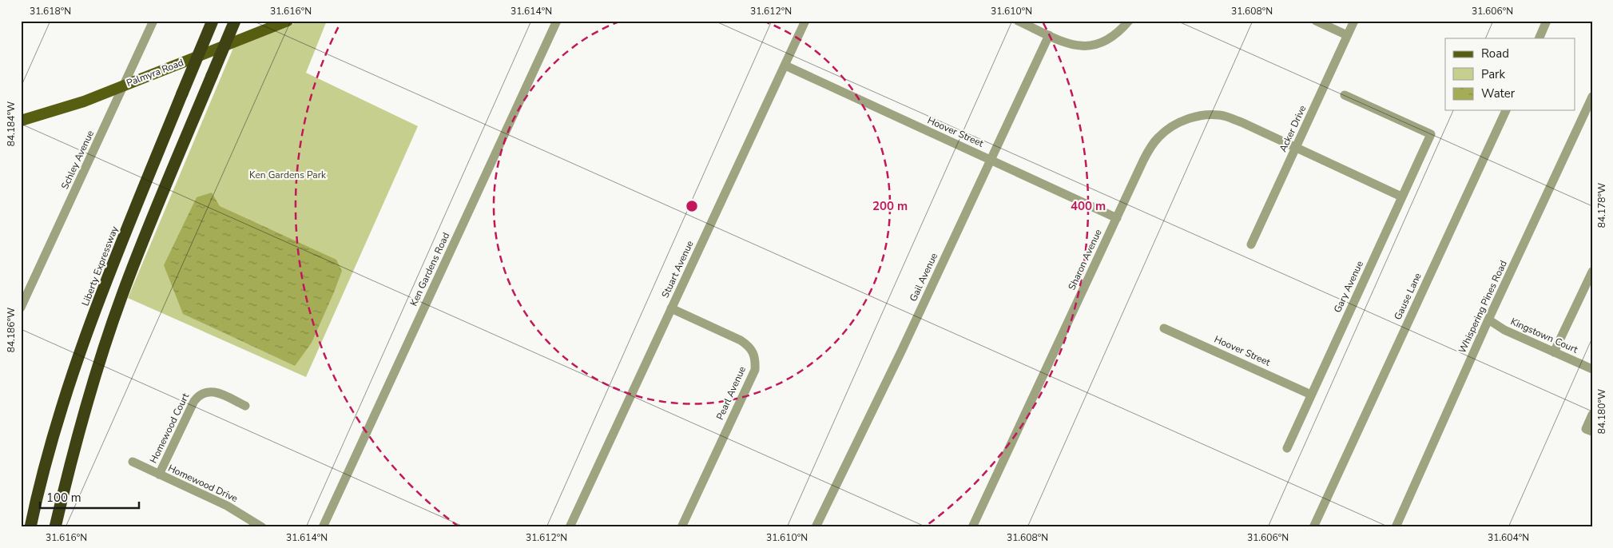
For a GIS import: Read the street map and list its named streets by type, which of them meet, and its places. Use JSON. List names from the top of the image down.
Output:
{
  "streets": {
    "highway": ["Liberty Expressway"],
    "main road": ["Palmyra Road"],
    "street": [
      "Acker Drive",
      "Hoover Street",
      "Schley Avenue",
      "Sharon Avenue",
      "Ken Gardens Road",
      "Stuart Avenue",
      "Gail Avenue",
      "Gary Avenue",
      "Gause Lane",
      "Whispering Pines Road",
      "Kingstown Court",
      "Pearl Avenue",
      "Homewood Court",
      "Homewood Drive"
    ]
  },
  "crossings": [
    ["Palmyra Road", "Schley Avenue"],
    ["Acker Drive", "Sharon Avenue"],
    ["Hoover Street", "Sharon Avenue"],
    ["Hoover Street", "Stuart Avenue"],
    ["Hoover Street", "Gail Avenue"],
    ["Hoover Street", "Gary Avenue"],
    ["Sharon Avenue", "Gary Avenue"],
    ["Stuart Avenue", "Pearl Avenue"],
    ["Whispering Pines Road", "Kingstown Court"],
    ["Homewood Court", "Homewood Drive"]
  ],
  "parks": ["Ken Gardens Park"],
  "legend": ["Road", "Park", "Water"],
  "scale_bar": "100 m",
  "coordinates": [
    "31.618°N",
    "31.616°N",
    "31.614°N",
    "31.612°N",
    "31.610°N",
    "31.608°N",
    "31.606°N",
    "84.184°W",
    "84.178°W",
    "84.186°W",
    "84.180°W",
    "31.604°N"
  ],
  "rings": ["200 m", "400 m"]
}
